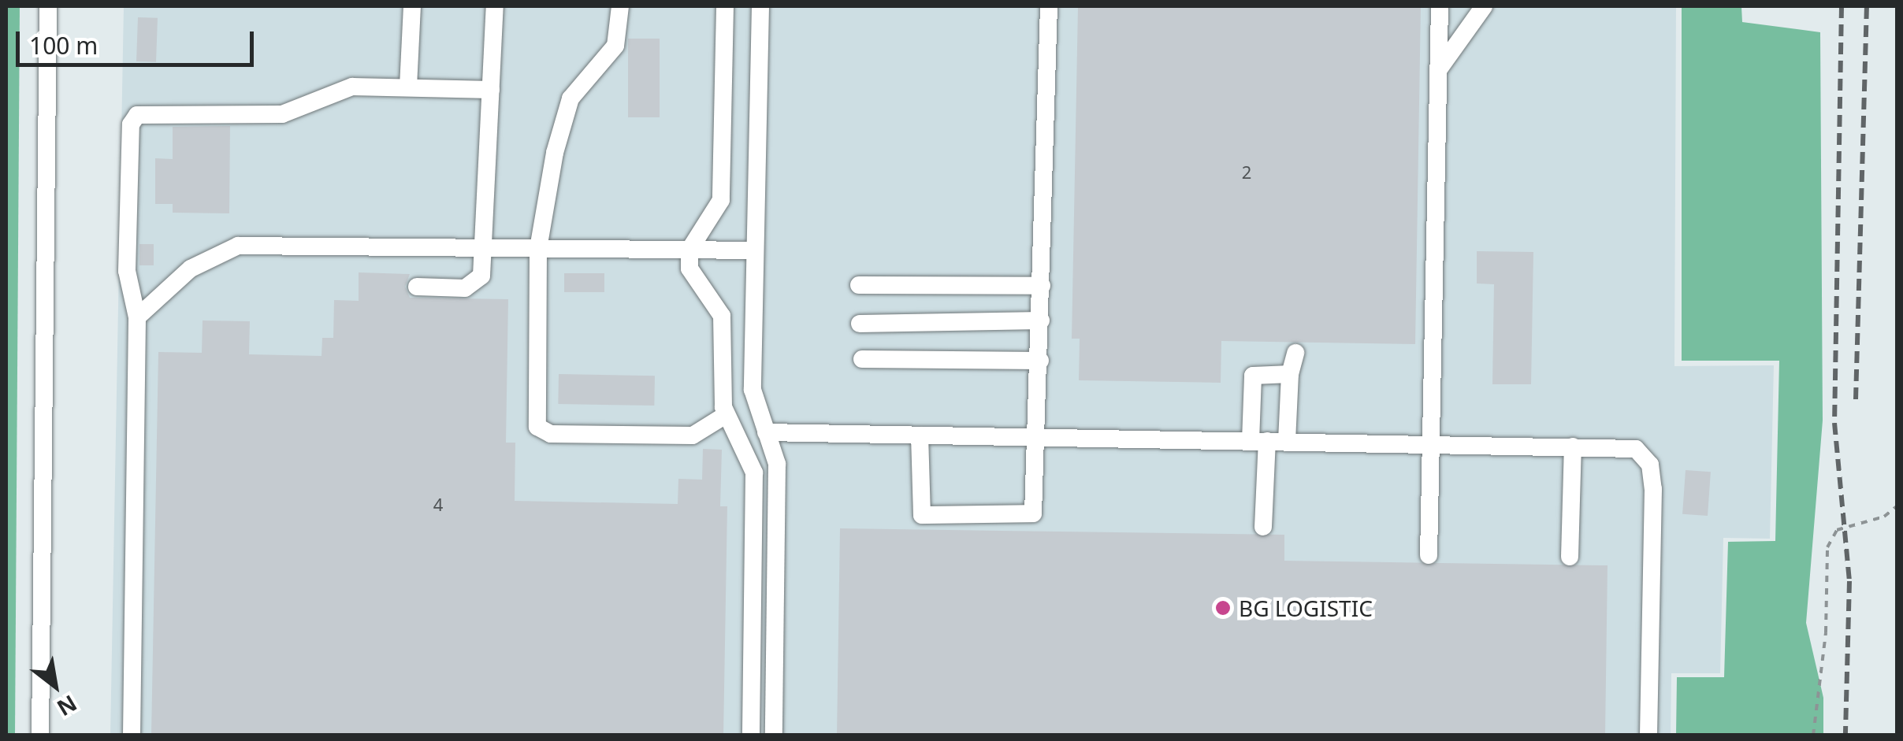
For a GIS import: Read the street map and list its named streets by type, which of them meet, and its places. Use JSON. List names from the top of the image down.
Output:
{
  "places": ["BG LOGISTIC"],
  "house_numbers": ["2", "4"],
  "scale_bar": "100 m",
  "north": "bottom right"
}
